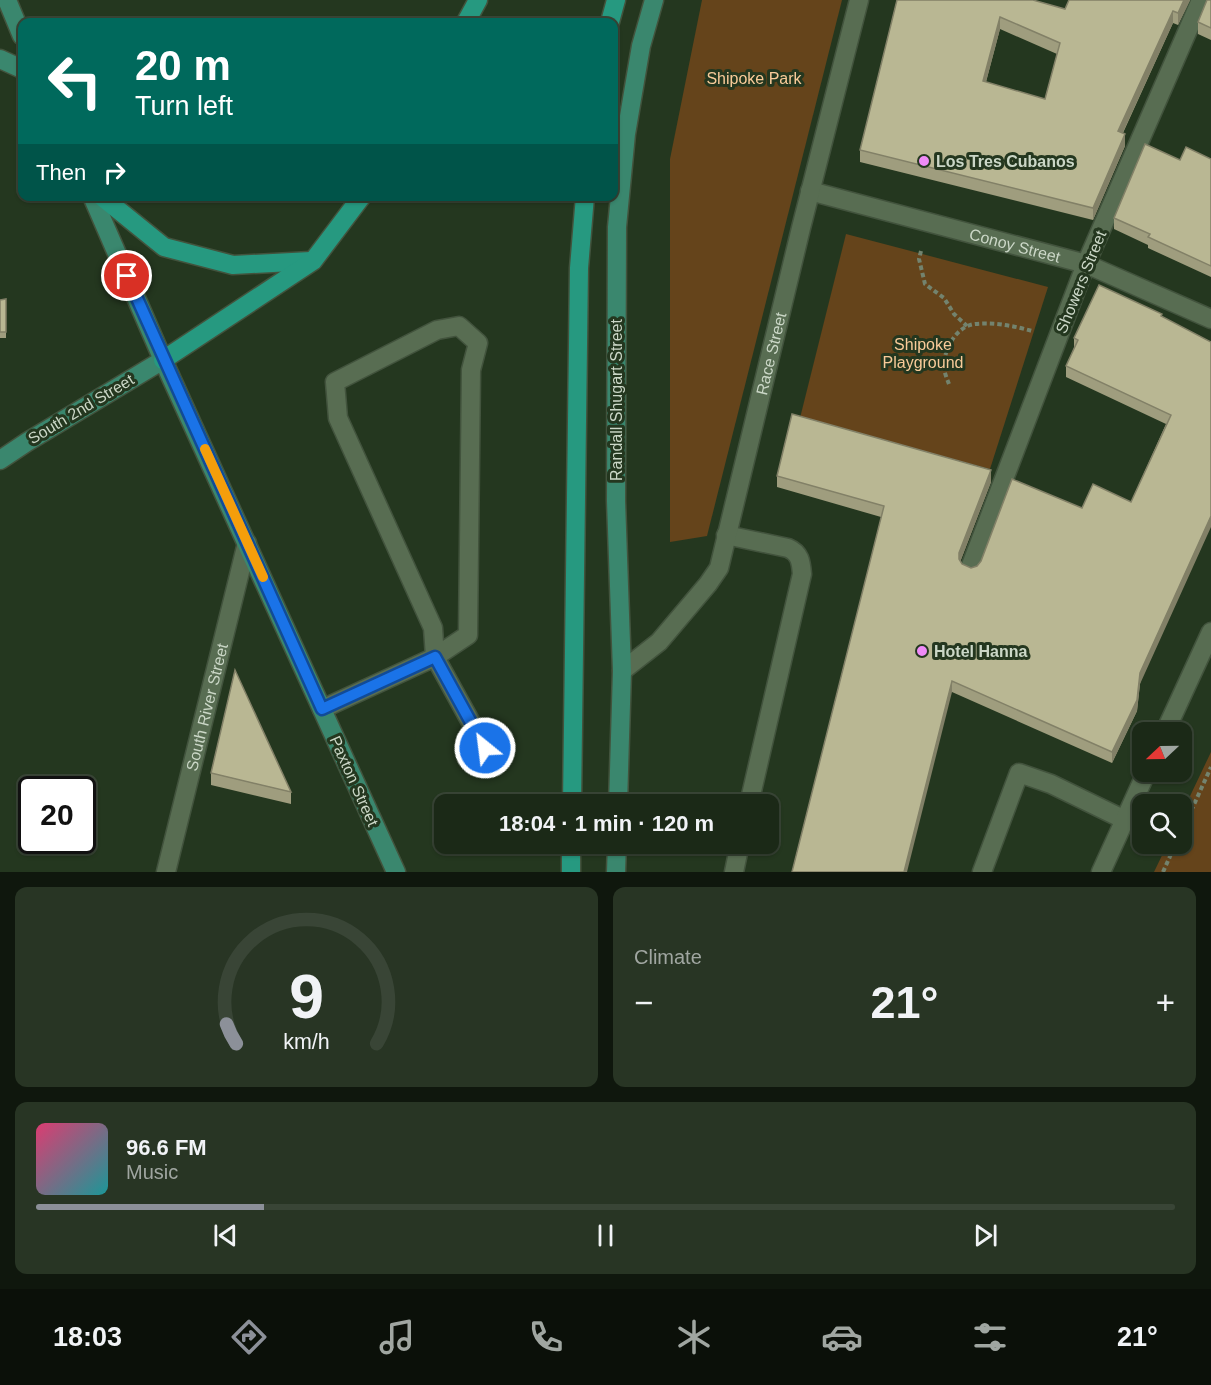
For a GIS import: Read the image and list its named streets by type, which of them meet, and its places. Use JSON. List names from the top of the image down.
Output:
{
  "streets": {
    "main road": ["Randall Shugart Street", "South 2nd Street", "Paxton Street"],
    "street": [
      "Conoy Street",
      "Showers Street",
      "Race Street",
      "South River Street"
    ]
  },
  "crossings": [
    ["Conoy Street", "Showers Street"],
    ["Conoy Street", "Race Street"],
    ["Race Street", "Randall Shugart Street"],
    ["South 2nd Street", "Paxton Street"],
    ["South River Street", "Paxton Street"]
  ],
  "parks": ["Shipoke Park", "Shipoke Playground"],
  "places": ["Los Tres Cubanos", "Hotel Hanna"],
  "north": "left",
  "page": {
    "turn": ["20 m", "Turn left"],
    "then": "Then",
    "limit": "20",
    "trip": "18:04 · 1 min · 120 m",
    "tile": "Climate",
    "heat": ["−", "21°", "+"],
    "song": ["96.6 FM", "Music"],
    "tabs": ["18:03", "21°"],
    "gauge": ["9", "km/h"]
  }
}
